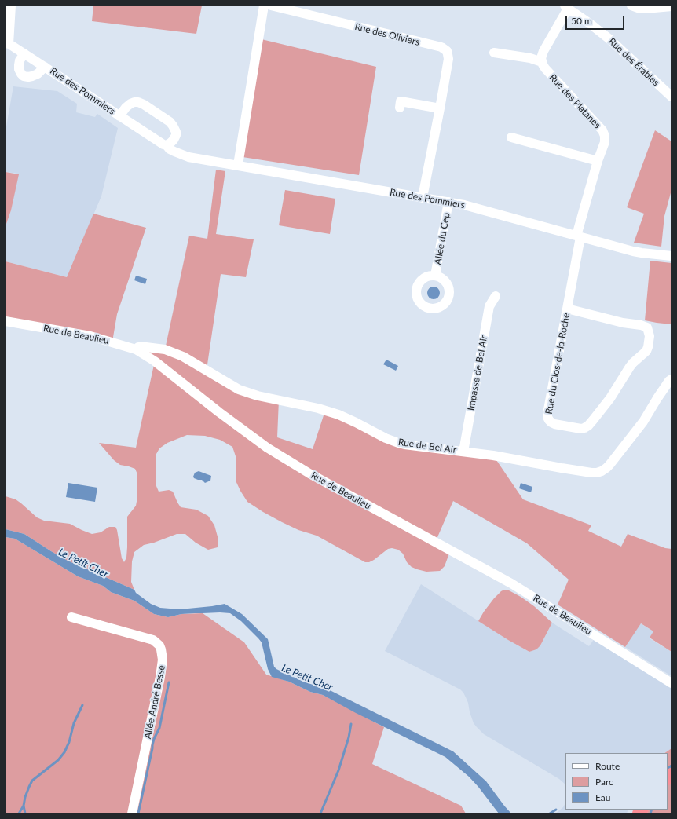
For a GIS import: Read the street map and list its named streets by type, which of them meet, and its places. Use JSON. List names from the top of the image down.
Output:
{
  "streets": {
    "street": [
      "Rue des Oliviers",
      "Rue des Érables",
      "Rue des Pommiers",
      "Rue des Platanes",
      "Allée du Cep",
      "Rue de Beaulieu",
      "Rue du Clos-de-la-Roche",
      "Impasse de Bel Air",
      "Rue de Bel Air",
      "Allée André Besse"
    ]
  },
  "crossings": [
    ["Rue des Oliviers", "Rue des Pommiers"],
    ["Rue des Pommiers", "Rue des Platanes"],
    ["Rue des Pommiers", "Allée du Cep"],
    ["Rue des Pommiers", "Rue du Clos-de-la-Roche"],
    ["Rue des Platanes", "Rue du Clos-de-la-Roche"],
    ["Rue de Beaulieu", "Rue de Bel Air"],
    ["Impasse de Bel Air", "Rue de Bel Air"]
  ],
  "water": ["Le Petit Cher"],
  "legend": ["Route", "Parc", "Eau"],
  "scale_bar": "50 m"
}
